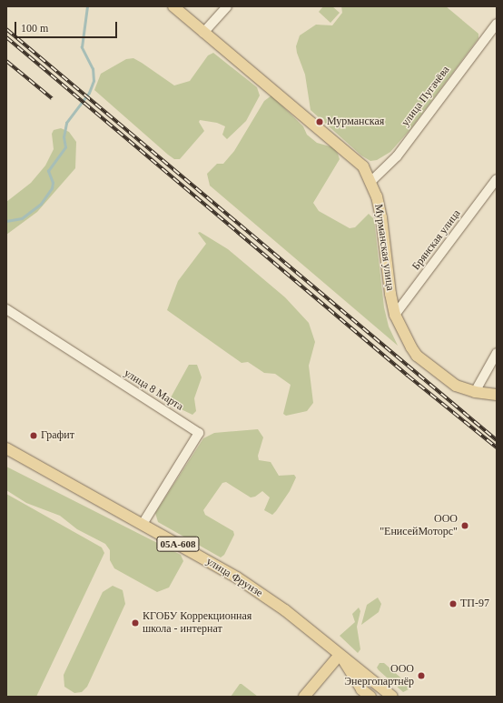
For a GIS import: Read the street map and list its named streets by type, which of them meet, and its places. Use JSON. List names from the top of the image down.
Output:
{
  "streets": {
    "main road": ["Мурманская улица", "05А-608", "улица Фрунзе"],
    "street": ["улица Пугачёва", "Брянская улица", "улица 8 Марта"]
  },
  "crossings": [
    ["улица Пугачёва", "Мурманская улица"],
    ["Брянская улица", "Мурманская улица"],
    ["улица 8 Марта", "улица Фрунзе"]
  ],
  "places": [
    "Мурманская",
    "Графит",
    "ООО \"ЕнисейМоторс\"",
    "ТП-97",
    "КГОБУ Коррекционная школа - интернат",
    "ООО Энергопартнёр"
  ],
  "scale_bar": "100 m"
}
